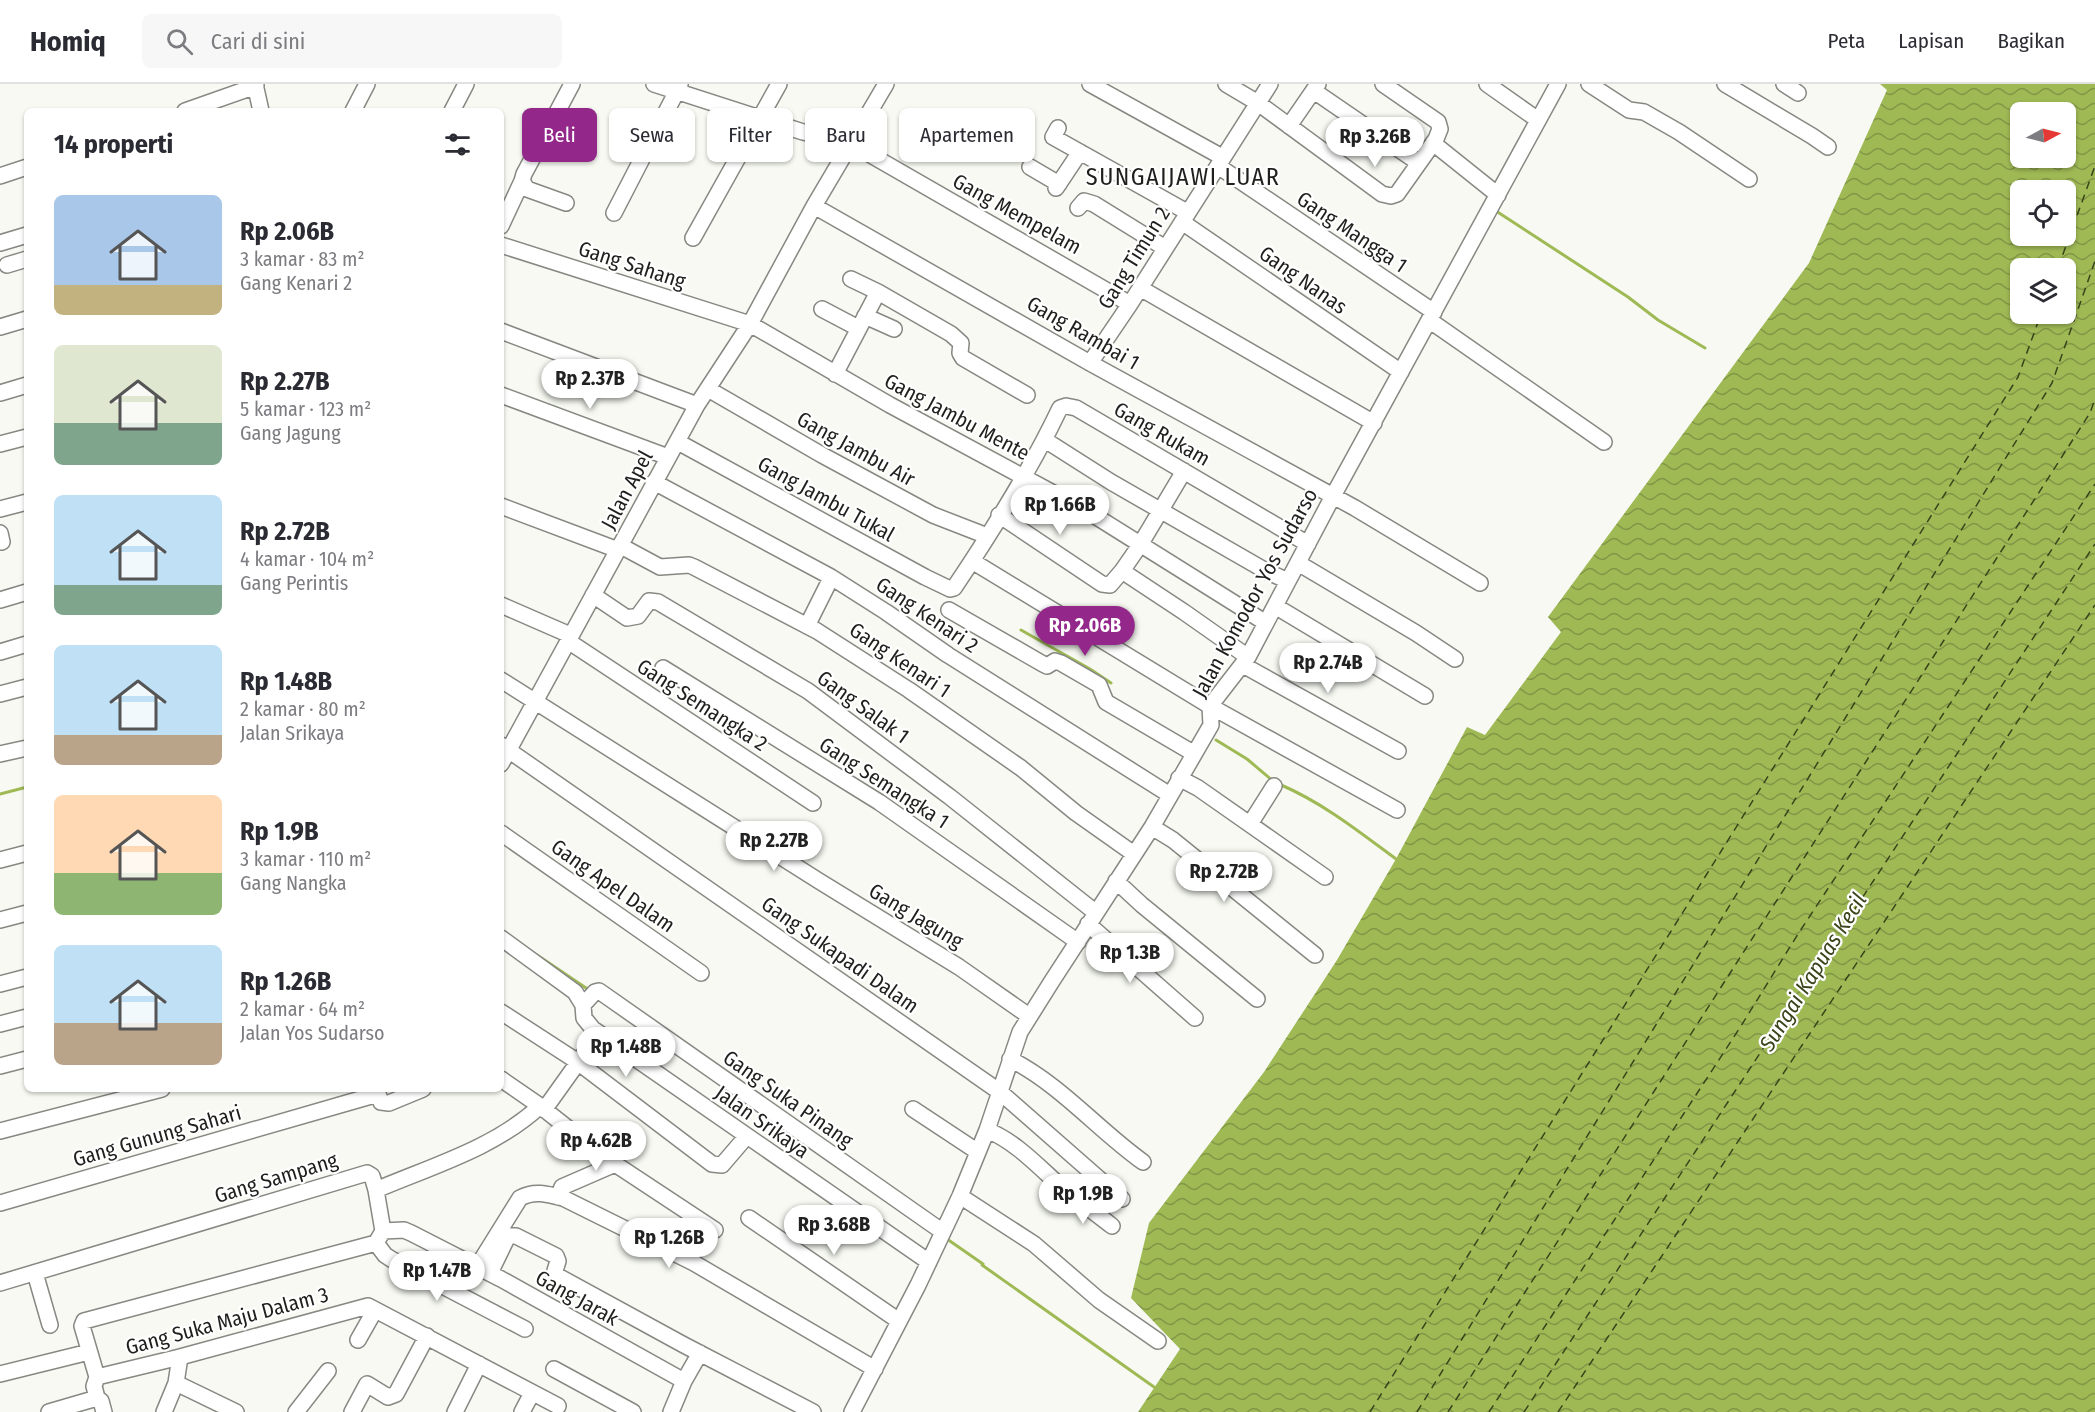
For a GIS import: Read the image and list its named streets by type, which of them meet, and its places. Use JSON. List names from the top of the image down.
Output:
{
  "streets": {
    "street": [
      "Gang Mempelam",
      "Gang Mangga 1",
      "Gang Timun 2",
      "Gang Sahang",
      "Gang Nanas",
      "Gang Rambai 1",
      "Gang Jambu Mente",
      "Gang Rukam",
      "Gang Jambu Air",
      "Jalan Apel",
      "Gang Jambu Tukal",
      "Jalan Komodor Yos Sudarso",
      "Gang Kenari 2",
      "Gang Kenari 1",
      "Gang Semangka 2",
      "Gang Salak 1",
      "Gang Semangka 1",
      "Gang Apel Dalam",
      "Gang Jagung",
      "Gang Sukapadi Dalam",
      "Gang Suka Pinang",
      "Jalan Srikaya",
      "Gang Gunung Sahari",
      "Gang Sampang",
      "Gang Jarak",
      "Gang Suka Maju Dalam 3"
    ]
  },
  "crossings": [
    ["Gang Mempelam", "Gang Timun 2"],
    ["Gang Mangga 1", "Gang Timun 2"],
    ["Gang Mangga 1", "Jalan Komodor Yos Sudarso"],
    ["Gang Timun 2", "Gang Nanas"],
    ["Gang Timun 2", "Gang Rambai 1"],
    ["Gang Sahang", "Gang Jambu Mente"],
    ["Gang Sahang", "Jalan Apel"],
    ["Gang Nanas", "Jalan Komodor Yos Sudarso"],
    ["Gang Rambai 1", "Jalan Apel"],
    ["Gang Rambai 1", "Jalan Komodor Yos Sudarso"],
    ["Gang Jambu Mente", "Gang Rukam"],
    ["Gang Jambu Mente", "Jalan Apel"],
    ["Gang Jambu Mente", "Jalan Komodor Yos Sudarso"],
    ["Gang Rukam", "Gang Jambu Air"],
    ["Gang Rukam", "Gang Jambu Tukal"],
    ["Gang Rukam", "Jalan Komodor Yos Sudarso"],
    ["Gang Jambu Air", "Jalan Apel"],
    ["Jalan Apel", "Gang Jambu Tukal"],
    ["Jalan Apel", "Gang Kenari 2"],
    ["Jalan Apel", "Gang Kenari 1"],
    ["Jalan Apel", "Gang Semangka 2"],
    ["Jalan Apel", "Gang Salak 1"],
    ["Jalan Apel", "Gang Jagung"],
    ["Jalan Apel", "Gang Sukapadi Dalam"],
    ["Jalan Komodor Yos Sudarso", "Gang Kenari 2"],
    ["Jalan Komodor Yos Sudarso", "Gang Kenari 1"],
    ["Jalan Komodor Yos Sudarso", "Gang Salak 1"],
    ["Jalan Komodor Yos Sudarso", "Gang Semangka 1"],
    ["Jalan Komodor Yos Sudarso", "Gang Jagung"],
    ["Jalan Komodor Yos Sudarso", "Gang Sukapadi Dalam"],
    ["Jalan Komodor Yos Sudarso", "Gang Suka Pinang"],
    ["Jalan Komodor Yos Sudarso", "Jalan Srikaya"],
    ["Gang Suka Pinang", "Jalan Srikaya"]
  ],
  "districts": ["SUNGAIJAWI LUAR"],
  "water": ["Sungai Kapuas Kecil"],
  "north": "right",
  "page": {
    "header": "Homiq",
    "search": "Cari di sini",
    "nav": ["Peta", "Lapisan", "Bagikan"],
    "chip": [
      "Beli",
      "Sewa",
      "Filter",
      "Baru",
      "Apartemen"
    ],
    "heading": "14 properti",
    "price": [
      "Rp 3.26B",
      "Rp 2.37B",
      "Rp 1.66B",
      "Rp 2.06B",
      "Rp 2.74B",
      "Rp 2.27B",
      "Rp 2.72B",
      "Rp 1.3B",
      "Rp 1.48B",
      "Rp 4.62B",
      "Rp 1.9B",
      "Rp 3.68B",
      "Rp 1.26B",
      "Rp 1.47B"
    ],
    "list": [
      {
        "name": "Rp 2.06B",
        "note": "3 kamar · 83 m² · Gang Kenari 2"
      },
      {
        "name": "Rp 2.27B",
        "note": "5 kamar · 123 m² · Gang Jagung"
      },
      {
        "name": "Rp 2.72B",
        "note": "4 kamar · 104 m² · Gang Perintis"
      },
      {
        "name": "Rp 1.48B",
        "note": "2 kamar · 80 m² · Jalan Srikaya"
      },
      {
        "name": "Rp 1.9B",
        "note": "3 kamar · 110 m² · Gang Nangka"
      },
      {
        "name": "Rp 1.26B",
        "note": "2 kamar · 64 m² · Jalan Yos Sudarso"
      }
    ]
  }
}
